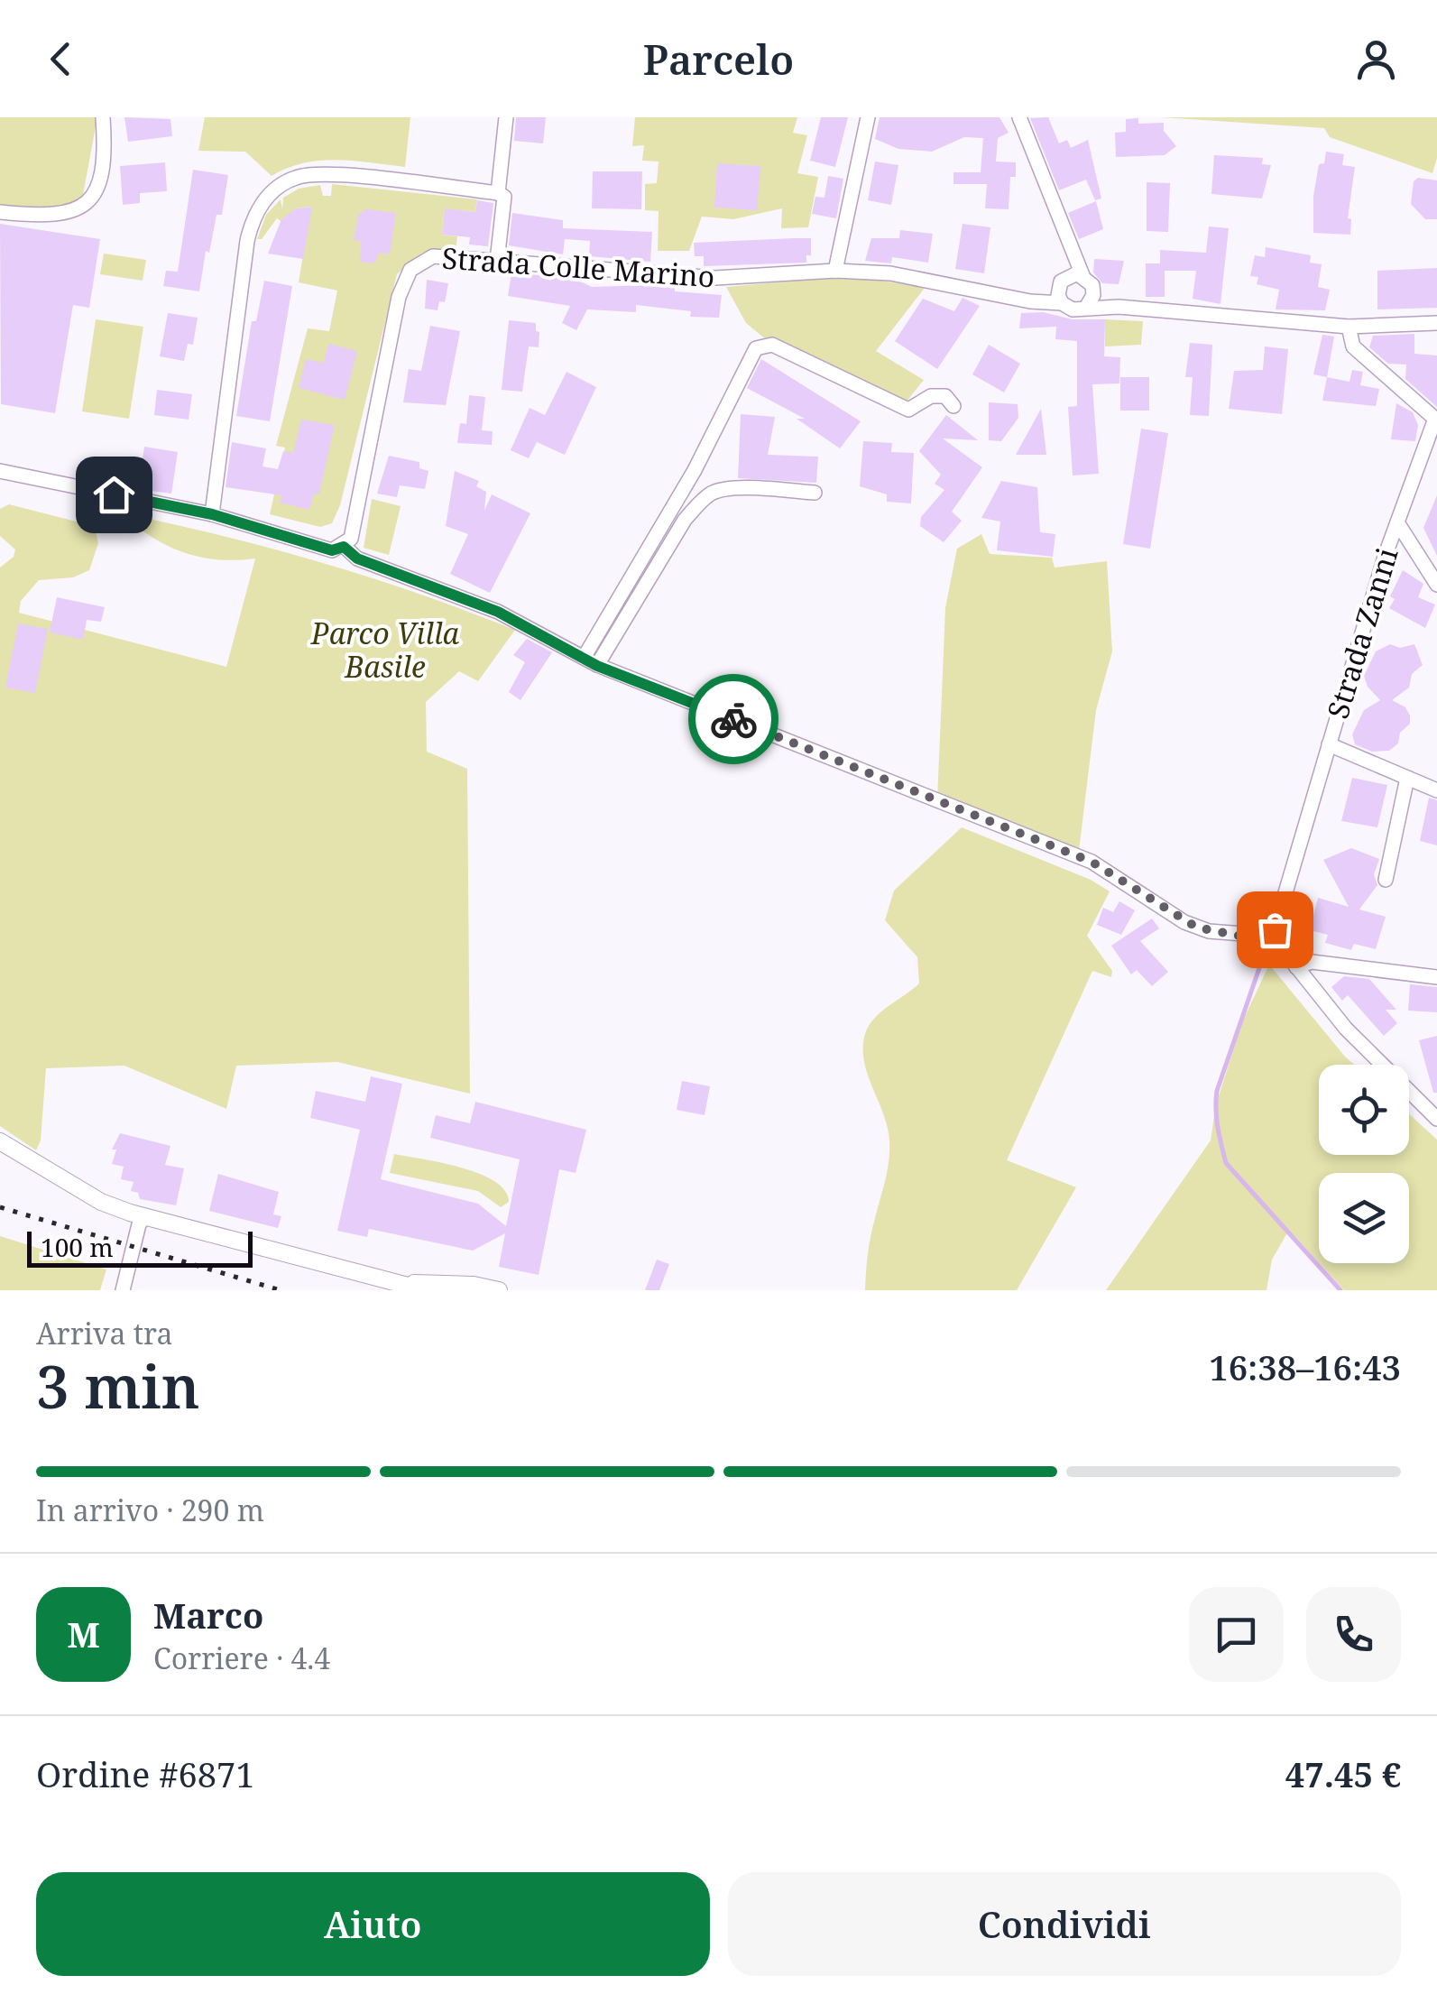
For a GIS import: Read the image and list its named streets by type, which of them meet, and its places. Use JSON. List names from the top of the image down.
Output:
{
  "streets": {
    "street": ["Strada Colle Marino", "Strada Zanni"]
  },
  "parks": ["Parco Villa Basile"],
  "scale_bar": "100 m",
  "page": {
    "header": "Parcelo",
    "scale": "100 m",
    "heading": ["3 min", "Arriva tra", "16:38–16:43"],
    "panel": [
      "Marco",
      "Corriere · 4.4",
      "Ordine #6871",
      "47.45 €"
    ],
    "bar": "In arrivo · 290 m",
    "round": "M",
    "buttons": ["Aiuto", "Condividi"]
  }
}
